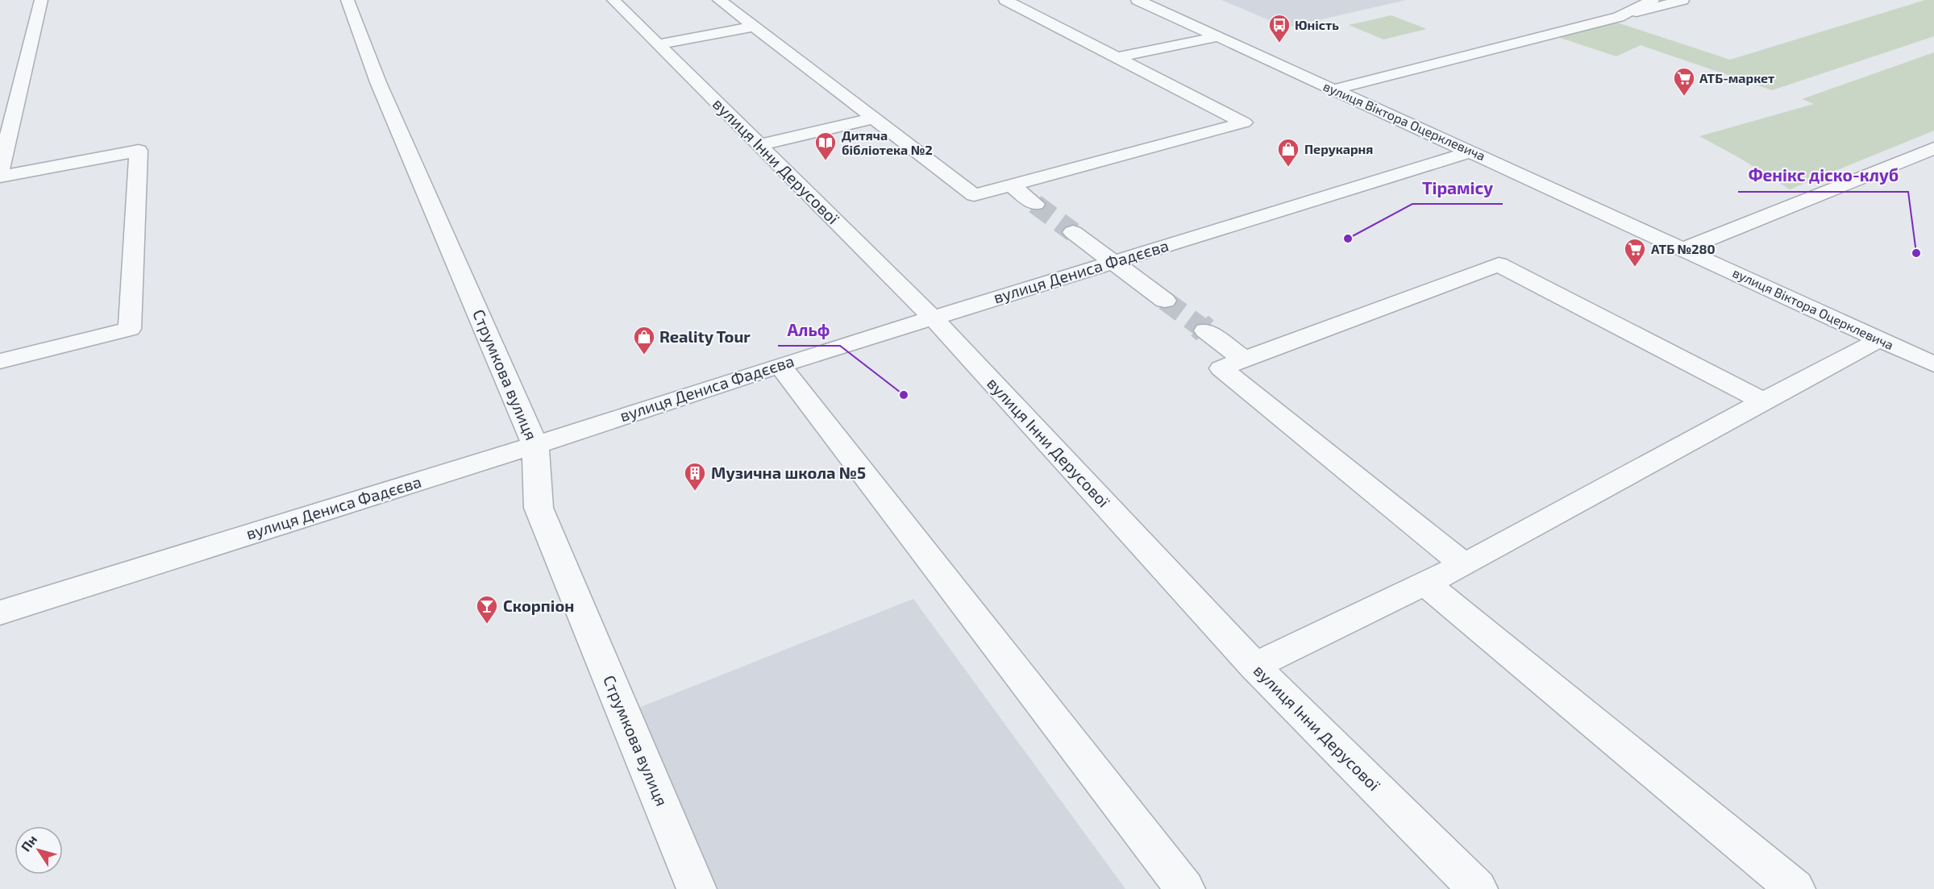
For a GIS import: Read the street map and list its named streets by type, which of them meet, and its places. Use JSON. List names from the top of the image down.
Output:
{
  "streets": {
    "street": [
      "вулиця Віктора Оцерклевича",
      "вулиця Інни Дерусової",
      "вулиця Дениса Фадєєва",
      "Струмкова вулиця"
    ]
  },
  "crossings": [
    ["вулиця Віктора Оцерклевича", "вулиця Дениса Фадєєва"],
    ["вулиця Інни Дерусової", "вулиця Дениса Фадєєва"],
    ["вулиця Дениса Фадєєва", "Струмкова вулиця"]
  ],
  "places": {
    "bus stop": ["Юність"],
    "supermarket": ["АТБ-маркет", "АТБ №280"],
    "library": ["Дитяча бібліотека №2"],
    "shop": ["Перукарня", "Reality Tour"],
    "other": ["Тірамісу", "Фенікс діско-клуб", "Альф"],
    "building": ["Музична школа №5"],
    "bar": ["Скорпіон"]
  },
  "north": "top left"
}
